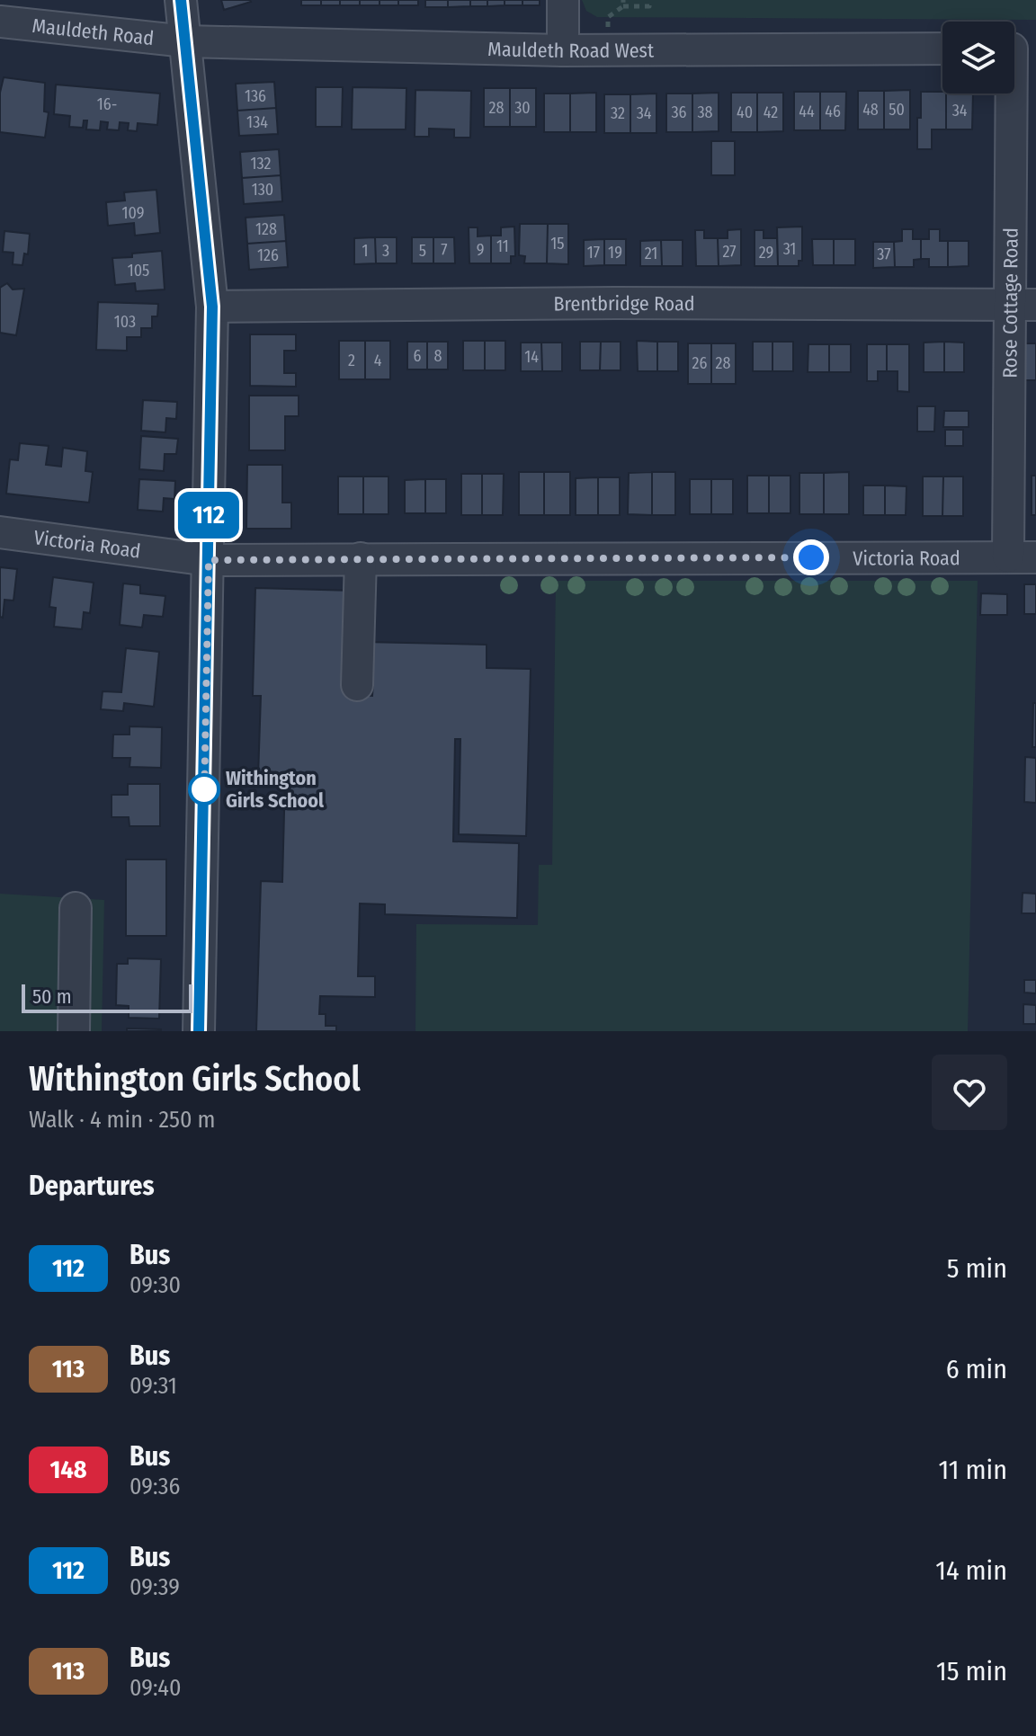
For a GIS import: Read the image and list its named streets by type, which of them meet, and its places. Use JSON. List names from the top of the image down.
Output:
{
  "streets": {
    "street": [
      "Mauldeth Road",
      "Mauldeth Road West",
      "Rose Cottage Road",
      "Brentbridge Road",
      "Victoria Road"
    ]
  },
  "crossings": [
    ["Mauldeth Road", "Mauldeth Road West"],
    ["Rose Cottage Road", "Brentbridge Road"],
    ["Rose Cottage Road", "Victoria Road"]
  ],
  "places": ["Withington Girls School"],
  "lines": ["bus line 112"],
  "house_numbers": [
    "136",
    "16-",
    "28",
    "30",
    "48",
    "50",
    "34",
    "44",
    "46",
    "36",
    "38",
    "40",
    "42",
    "32",
    "34",
    "134",
    "132",
    "130",
    "109",
    "128",
    "15",
    "11",
    "31",
    "7",
    "9",
    "1",
    "3",
    "5",
    "27",
    "17",
    "19",
    "29",
    "21",
    "37",
    "126",
    "105",
    "103",
    "6",
    "8",
    "14",
    "2",
    "4",
    "26",
    "28"
  ],
  "scale_bar": "50 m",
  "page": {
    "on_map": "112",
    "scale": "50 m",
    "heading": [
      ["Withington Girls School", "Walk · 4 min · 250 m"],
      "Departures"
    ],
    "list": [
      {
        "mark": "112",
        "name": "Bus",
        "note": "09:30",
        "value": "5 min"
      },
      {
        "mark": "113",
        "name": "Bus",
        "note": "09:31",
        "value": "6 min"
      },
      {
        "mark": "148",
        "name": "Bus",
        "note": "09:36",
        "value": "11 min"
      },
      {
        "mark": "112",
        "name": "Bus",
        "note": "09:39",
        "value": "14 min"
      },
      {
        "mark": "113",
        "name": "Bus",
        "note": "09:40",
        "value": "15 min"
      }
    ]
  }
}
